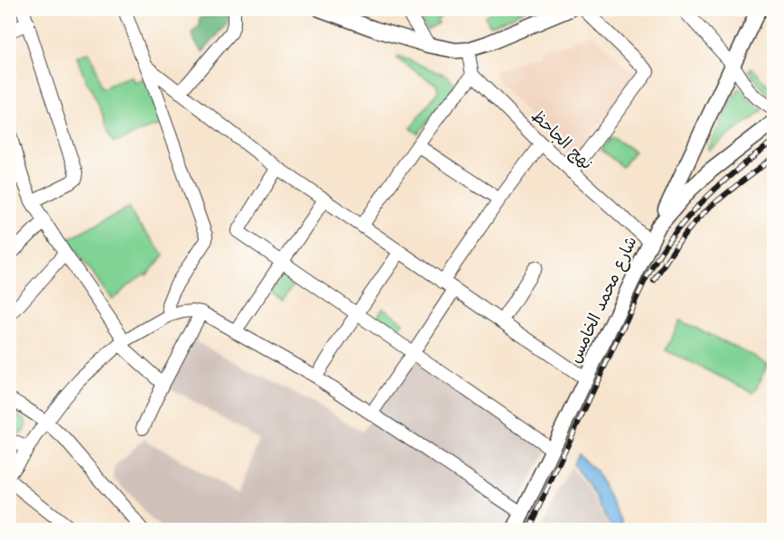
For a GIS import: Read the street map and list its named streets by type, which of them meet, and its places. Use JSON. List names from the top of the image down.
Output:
{
  "streets": {
    "main road": ["شارع محمد الخامس"],
    "street": ["نهج الجاحظ"]
  },
  "crossings": [
    ["نهج الجاحظ", "شارع محمد الخامس"]
  ]
}
